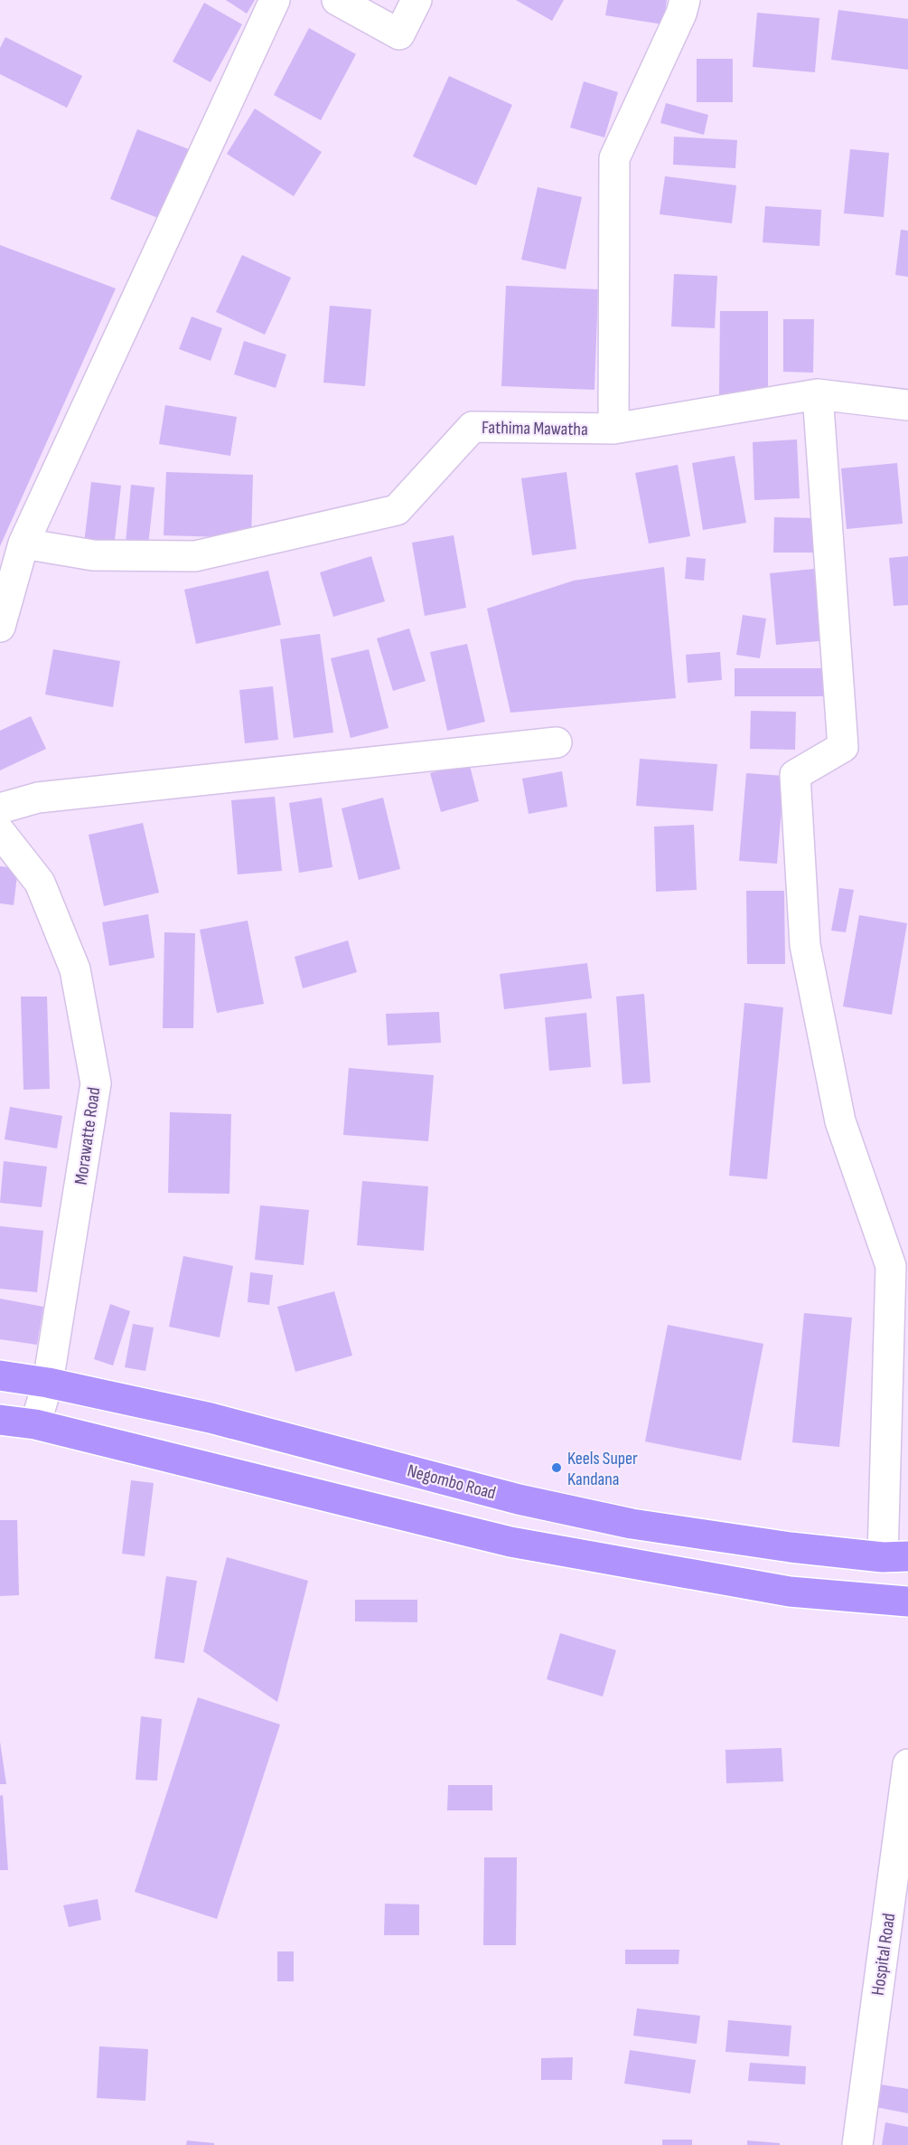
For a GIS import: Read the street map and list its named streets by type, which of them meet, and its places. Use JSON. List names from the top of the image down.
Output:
{
  "streets": {
    "highway": ["Negombo Road"],
    "street": ["Fathima Mawatha", "Morawatte Road", "Hospital Road"]
  },
  "crossings": [
    ["Morawatte Road", "Negombo Road"]
  ],
  "places": ["Keels Super Kandana"]
}
